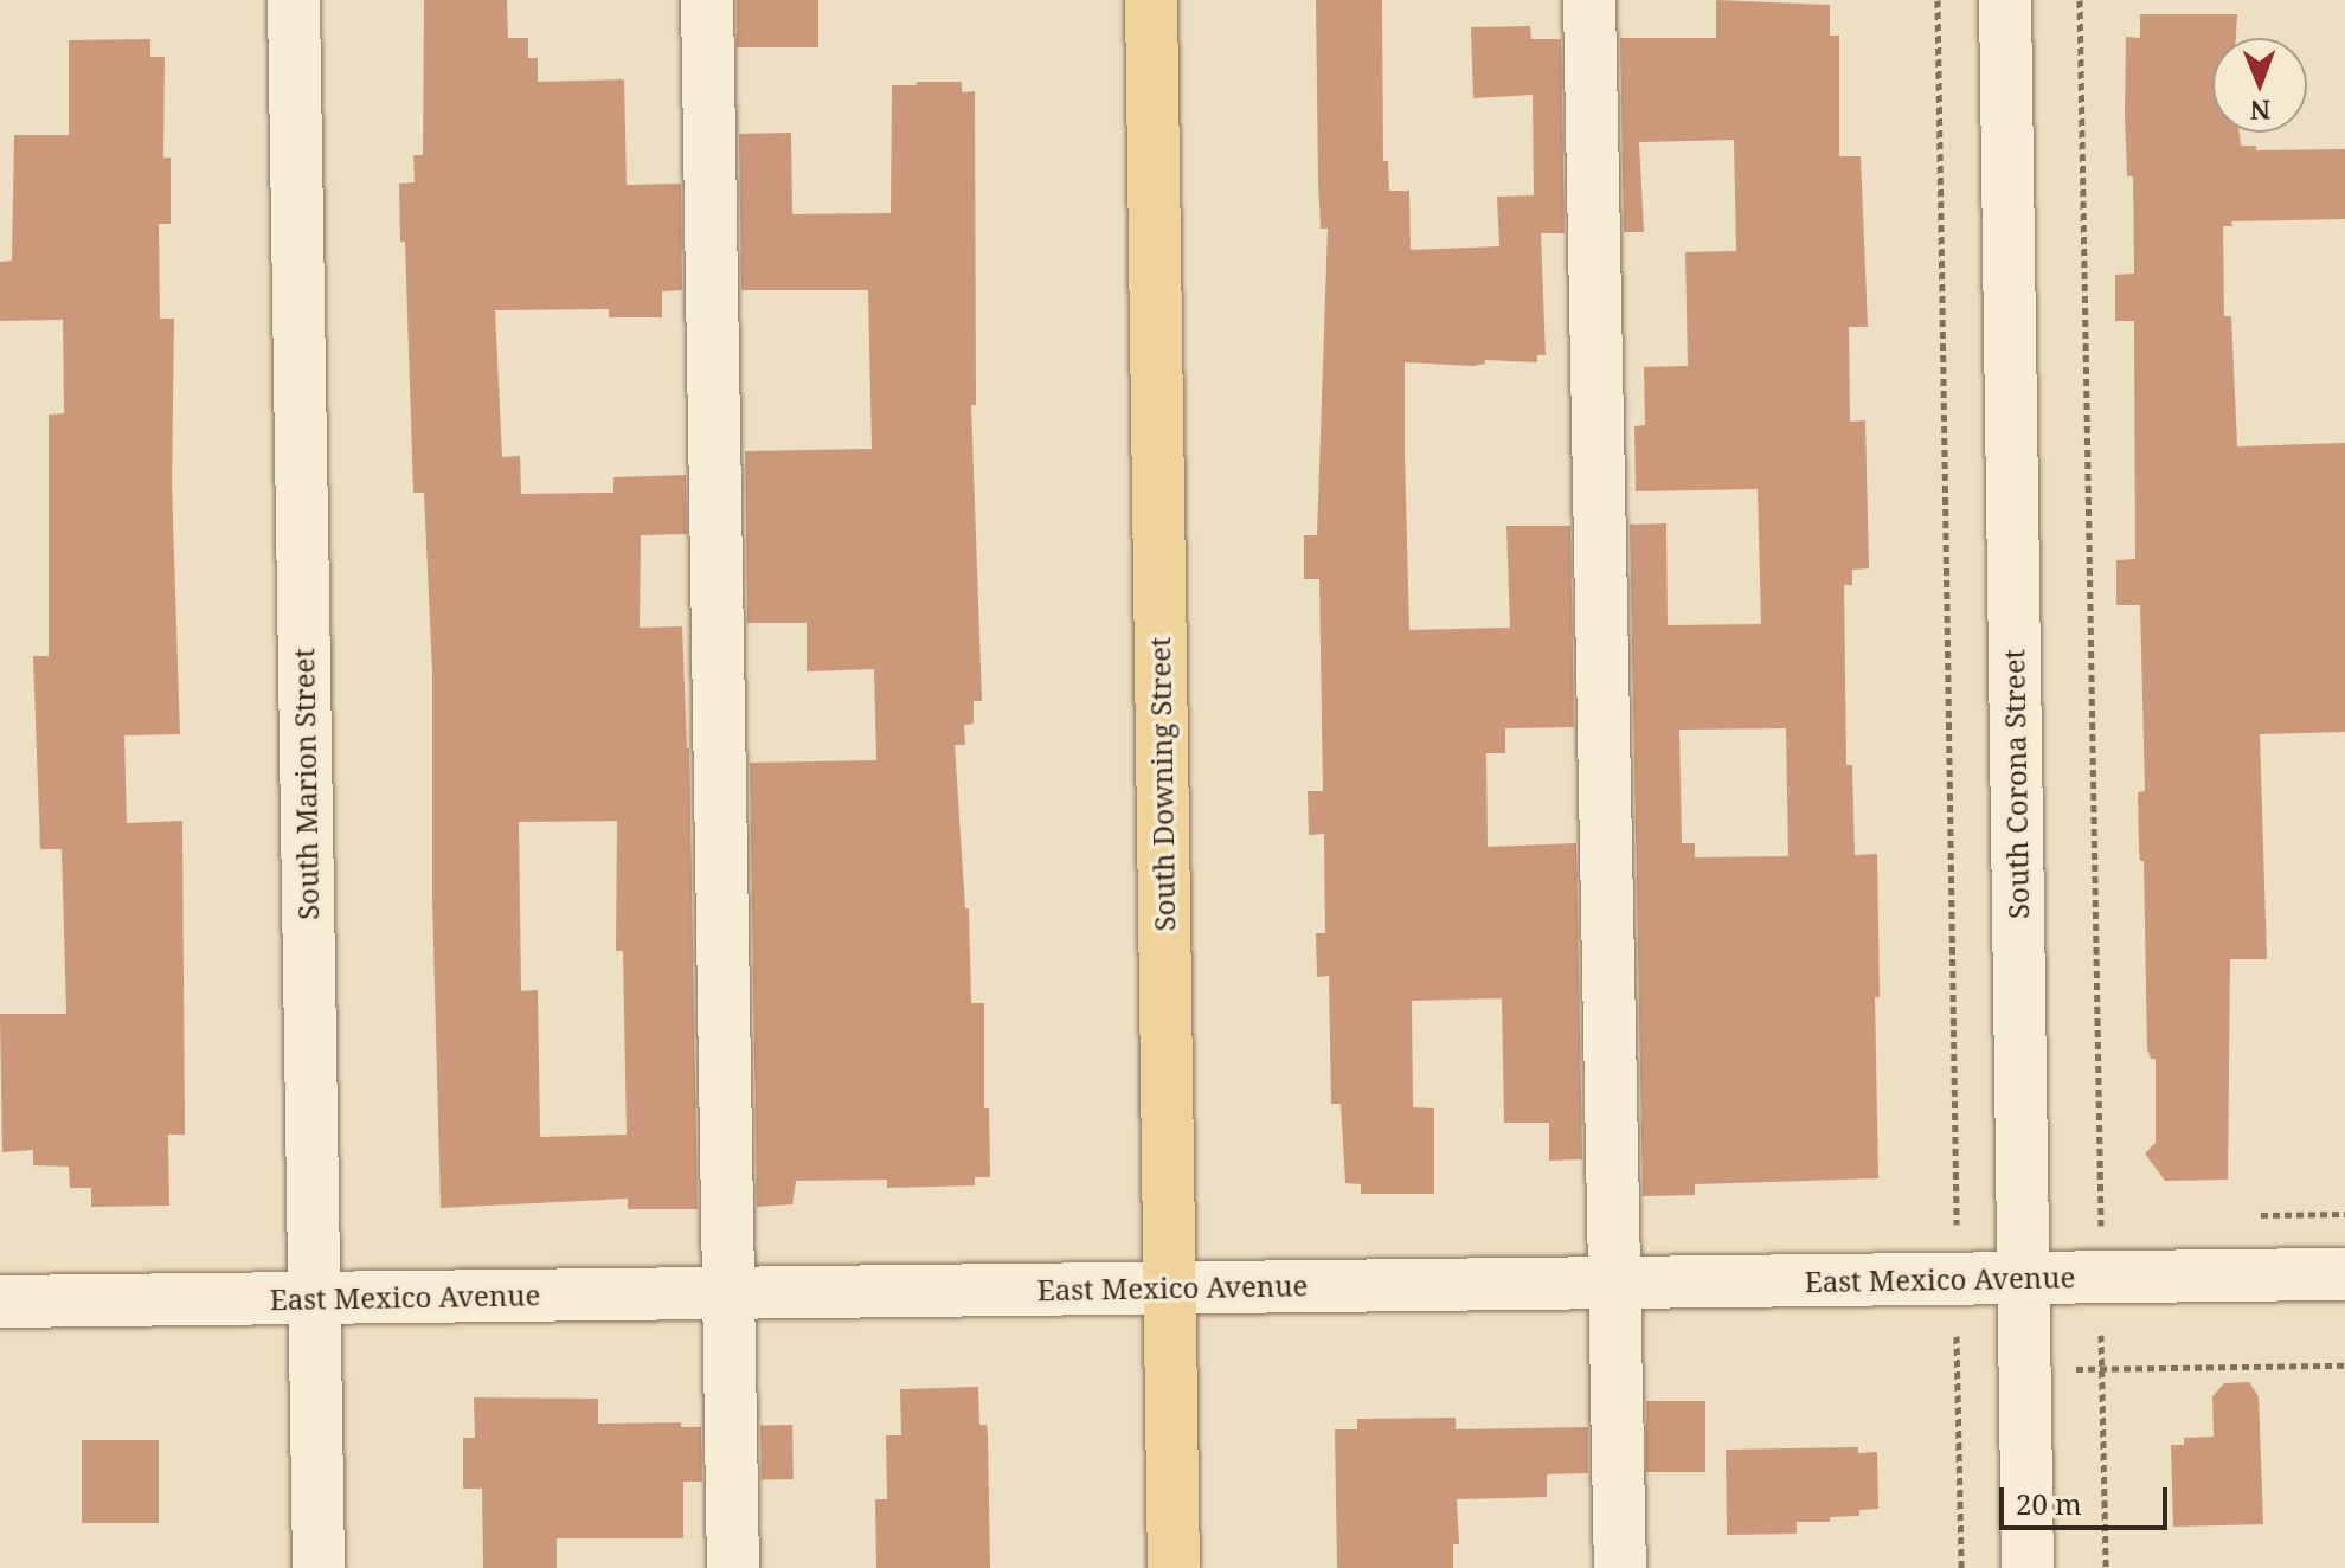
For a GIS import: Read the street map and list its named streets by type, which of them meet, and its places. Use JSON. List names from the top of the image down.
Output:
{
  "streets": {
    "main road": ["South Downing Street"],
    "street": ["South Marion Street", "South Corona Street", "East Mexico Avenue"]
  },
  "crossings": [
    ["South Marion Street", "East Mexico Avenue"],
    ["South Downing Street", "East Mexico Avenue"],
    ["South Corona Street", "East Mexico Avenue"]
  ],
  "scale_bar": "20 m",
  "north": "bottom"
}
